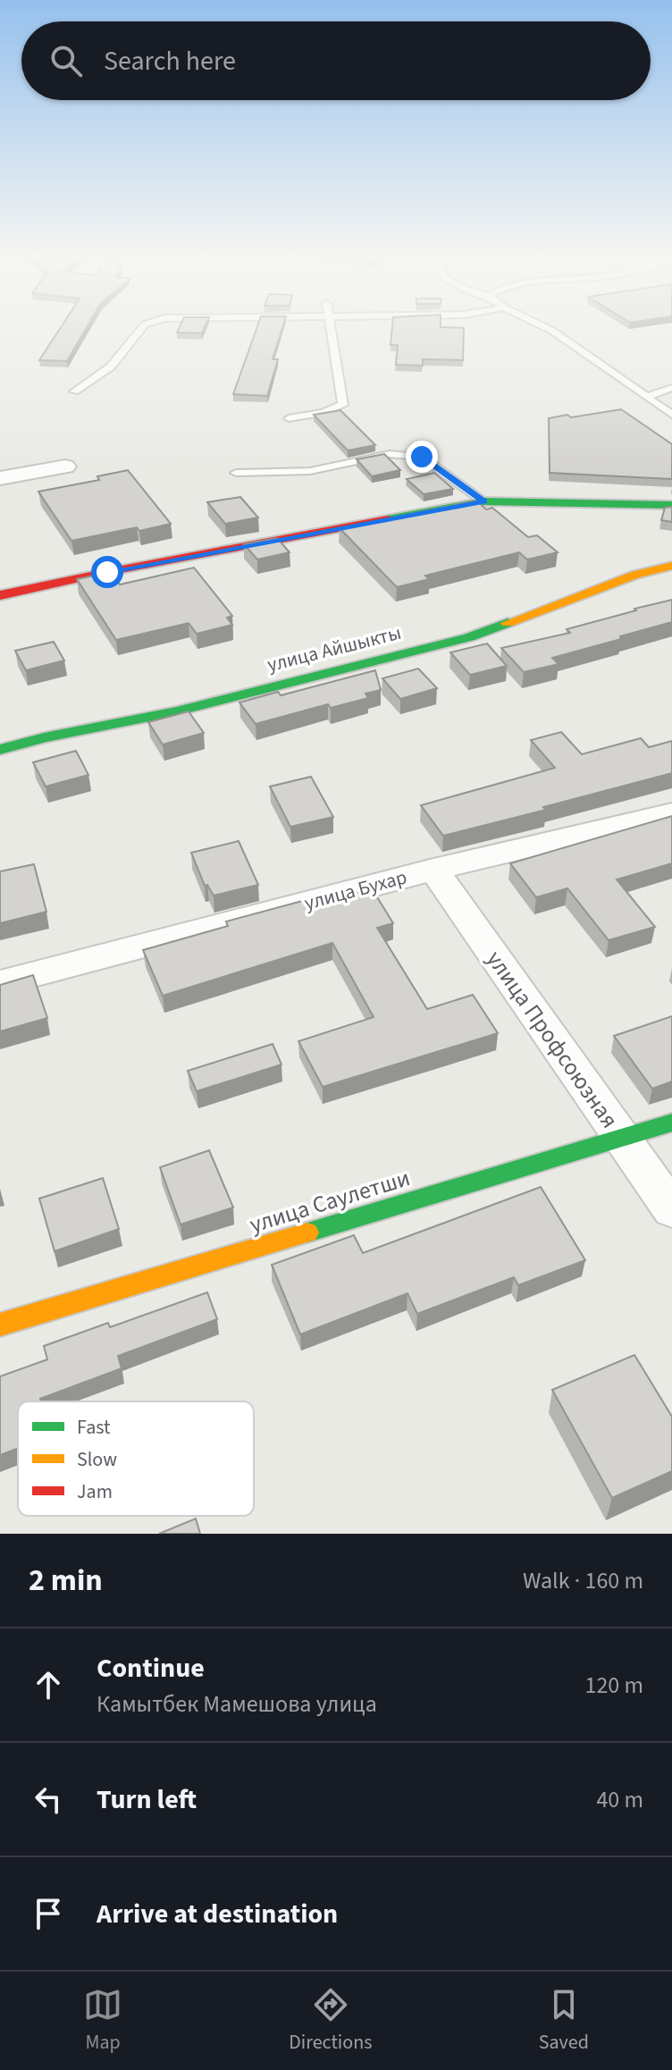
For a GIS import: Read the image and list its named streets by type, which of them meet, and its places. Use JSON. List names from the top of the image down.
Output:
{
  "streets": {
    "street": [
      "улица Айшыкты",
      "улица Бухар",
      "улица Профсоюзная",
      "улица Саулетши"
    ]
  },
  "crossings": [
    ["улица Бухар", "улица Профсоюзная"],
    ["улица Профсоюзная", "улица Саулетши"]
  ],
  "legend": ["Fast", "Slow", "Jam"],
  "page": {
    "search": "Search here",
    "heading": ["2 min", "Walk · 160 m"],
    "list": [
      ["Continue", "Камытбек Мамешова улица", "120 m"],
      ["Turn left", "40 m"],
      "Arrive at destination"
    ],
    "nav": ["Map", "Directions", "Saved"]
  }
}
